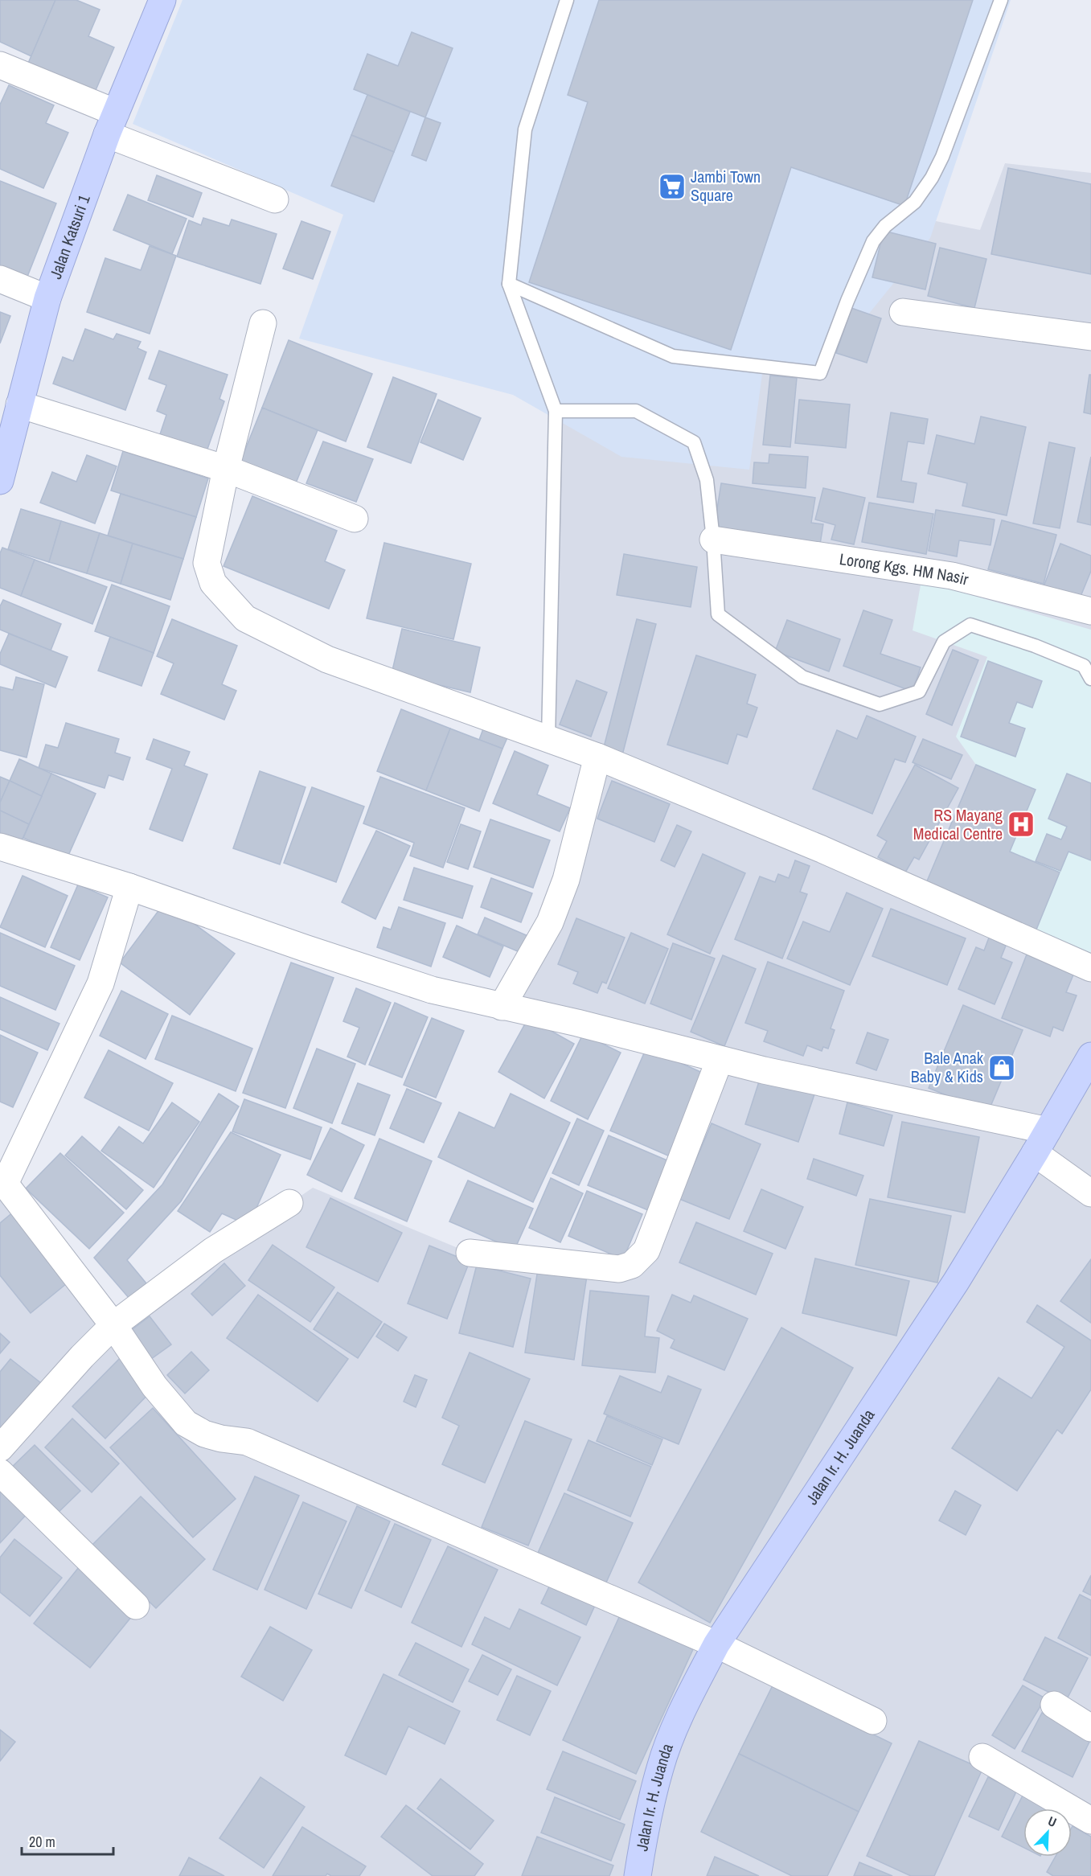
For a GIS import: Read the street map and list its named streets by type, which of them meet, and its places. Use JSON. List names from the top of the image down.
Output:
{
  "streets": {
    "main road": ["Jalan Katsuri 1", "Jalan Ir. H. Juanda"],
    "street": ["Lorong Kgs. HM Nasir"]
  },
  "places": {
    "supermarket": ["Jambi Town Square"],
    "hospital": ["RS Mayang Medical Centre"],
    "shop": ["Bale Anak Baby & Kids"]
  },
  "scale_bar": "20 m",
  "north": "top right"
}
